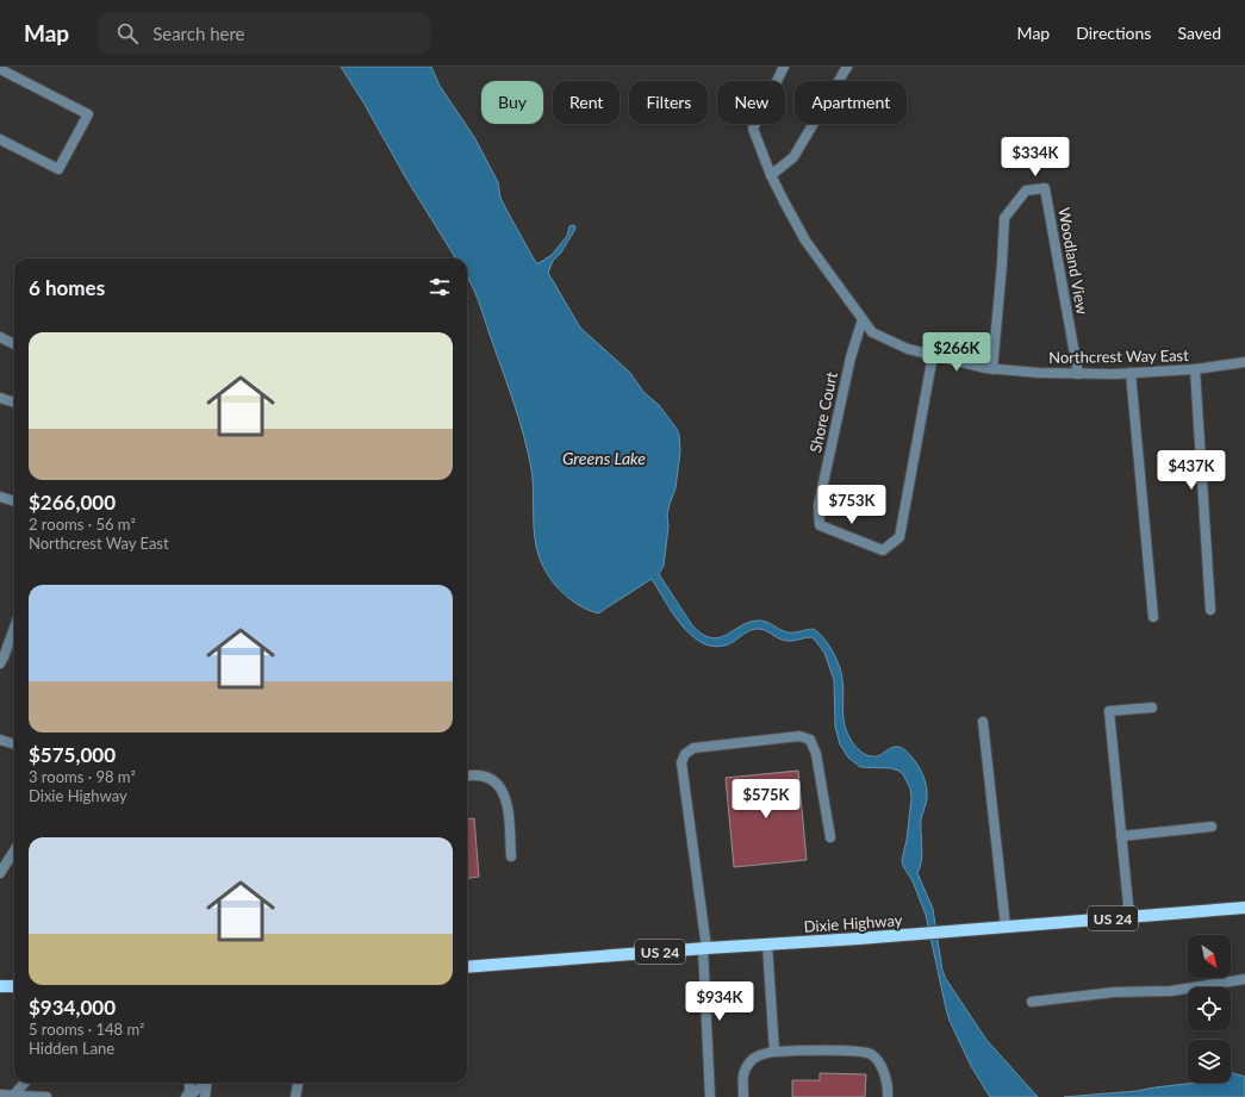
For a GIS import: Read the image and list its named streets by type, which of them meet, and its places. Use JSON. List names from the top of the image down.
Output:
{
  "streets": {
    "main road": ["US 24", "Dixie Highway"],
    "street": ["Woodland View", "Northcrest Way East", "Shore Court"]
  },
  "crossings": [
    ["Woodland View", "Northcrest Way East"],
    ["Northcrest Way East", "Shore Court"]
  ],
  "water": ["Greens Lake"],
  "north": "bottom right",
  "page": {
    "header": "Map",
    "search": "Search here",
    "nav": ["Map", "Directions", "Saved"],
    "chip": [
      "Buy",
      "Rent",
      "Filters",
      "New",
      "Apartment"
    ],
    "price": [
      "$334K",
      "$266K",
      "$437K",
      "$753K",
      "$575K",
      "$934K"
    ],
    "heading": "6 homes",
    "list": [
      {
        "name": "$266,000",
        "note": "2 rooms · 56 m² · Northcrest Way East"
      },
      {
        "name": "$575,000",
        "note": "3 rooms · 98 m² · Dixie Highway"
      },
      {
        "name": "$934,000",
        "note": "5 rooms · 148 m² · Hidden Lane"
      }
    ]
  }
}
